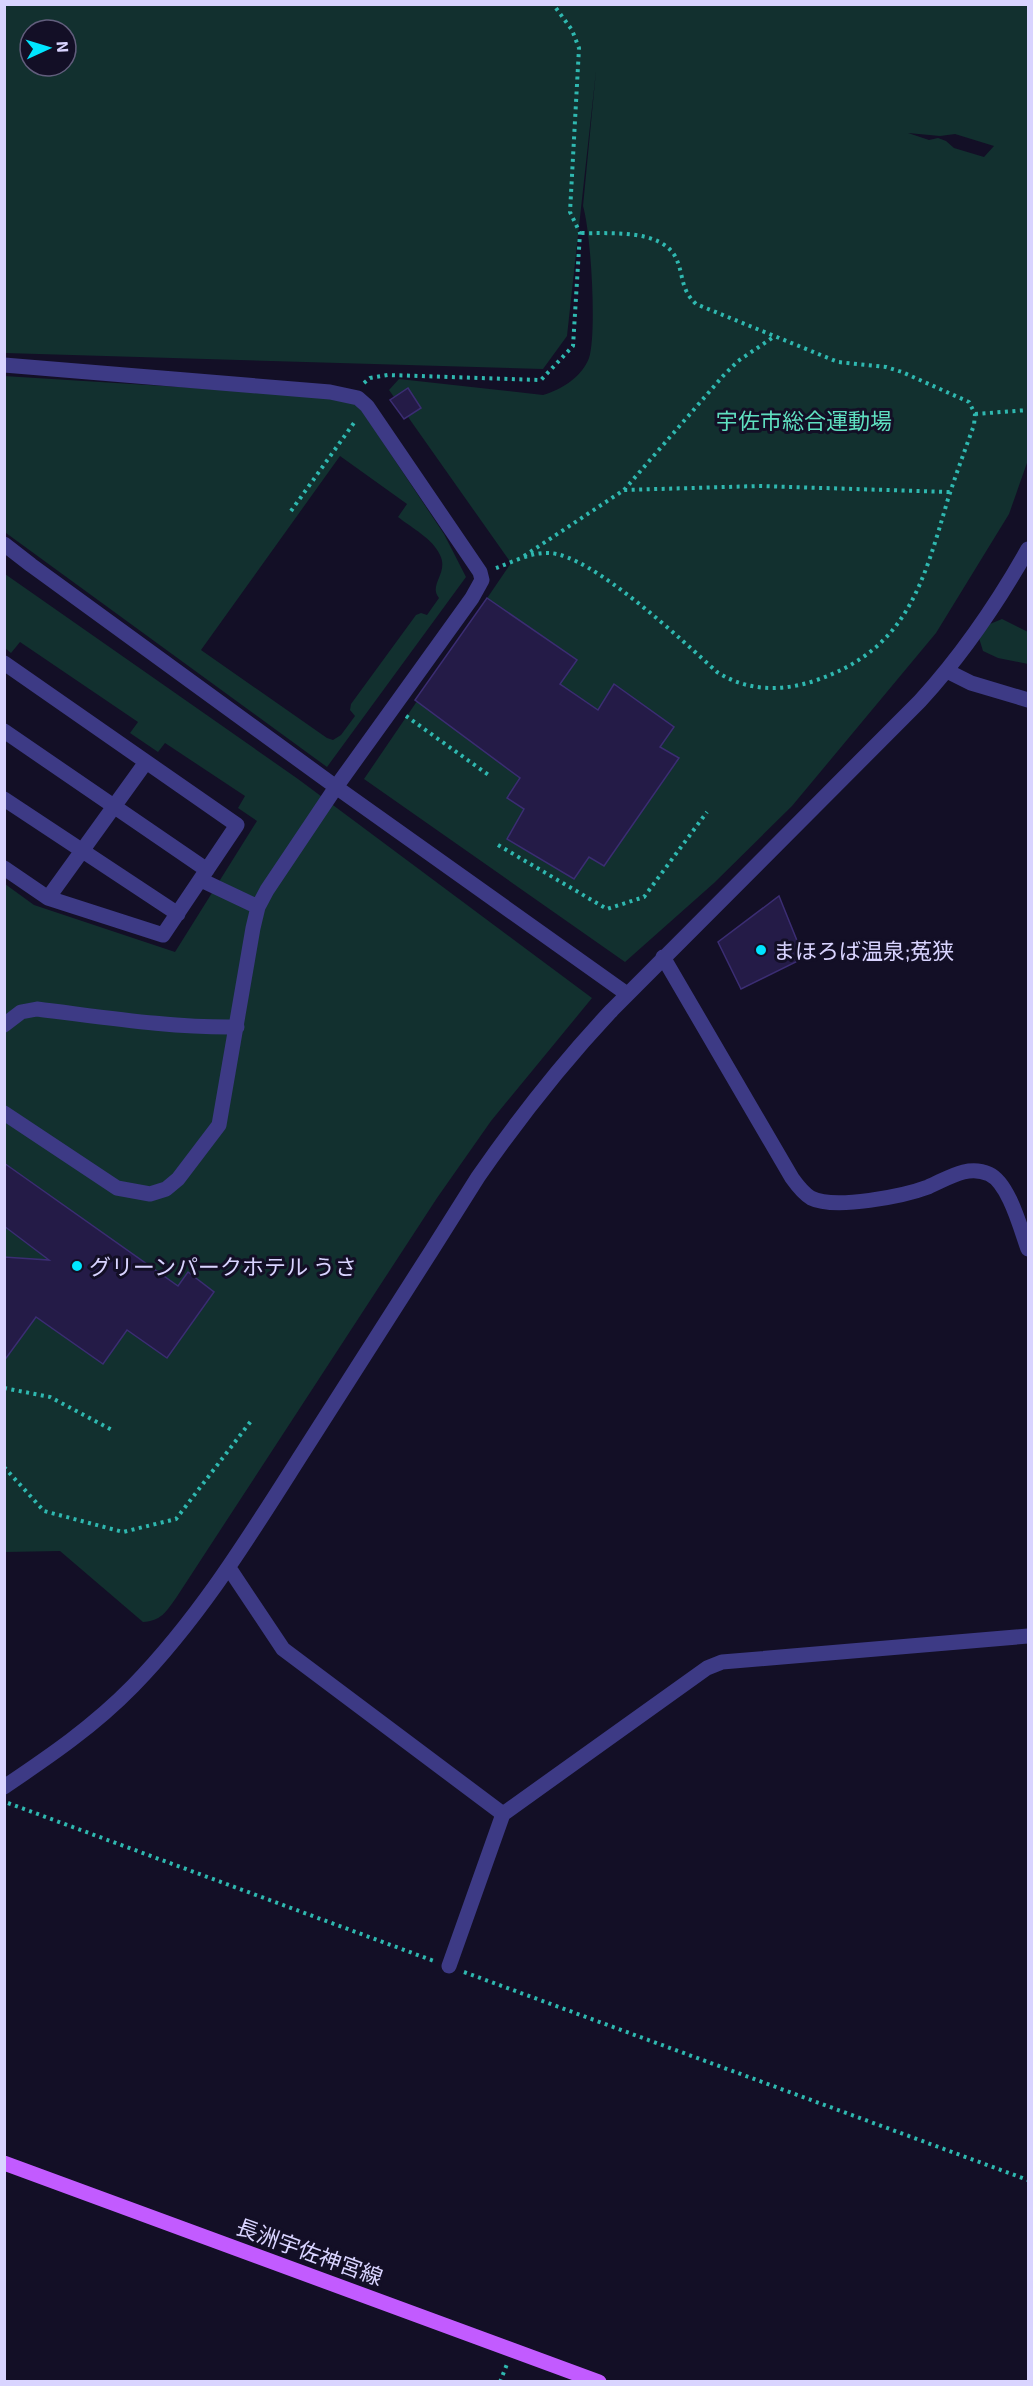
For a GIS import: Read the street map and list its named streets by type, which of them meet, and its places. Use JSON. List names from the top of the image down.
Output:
{
  "streets": {
    "main road": ["長洲宇佐神宮線"]
  },
  "parks": ["宇佐市総合運動場"],
  "places": ["まほろば温泉;菟狭", "グリーンパークホテル うさ"],
  "north": "right"
}
